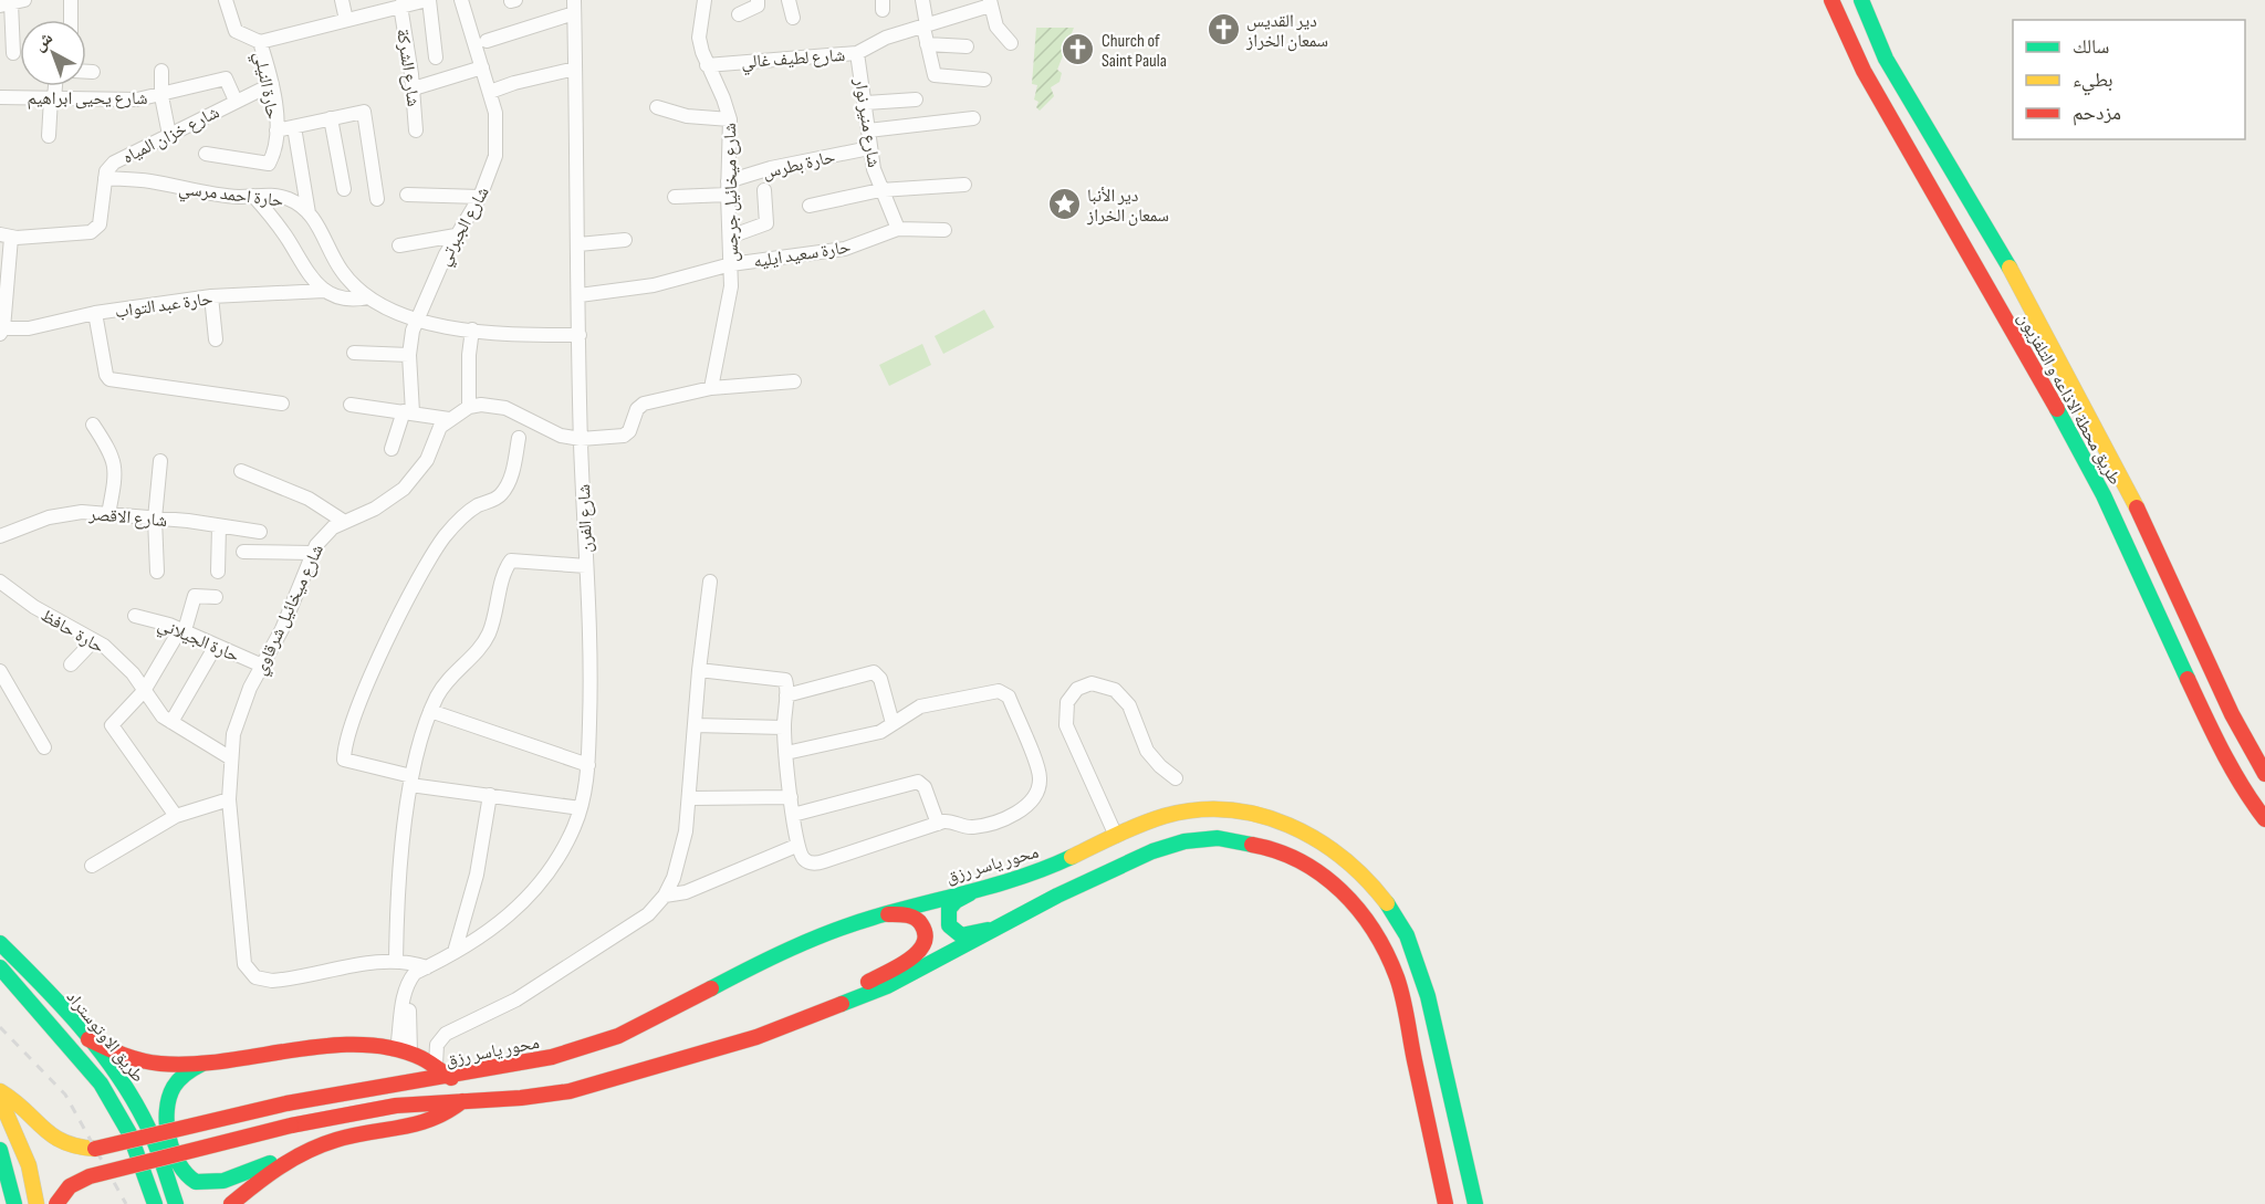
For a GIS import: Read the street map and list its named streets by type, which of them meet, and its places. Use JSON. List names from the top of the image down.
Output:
{
  "streets": {
    "main road": ["طريق محطة الاذاعه و التلفزيون", "محور ياسر رزق", "طريق الاوتوستراد"],
    "street": [
      "شارع لطيف غالي",
      "شارع الشركة",
      "حارة النيلي",
      "شارع يحيى ابراهيم",
      "شارع منير نوار",
      "شارع خزان المياه",
      "حارة بطرس",
      "شارع ميخائيل جرجس",
      "حارة احمد مرسي",
      "شارع الجبرتي",
      "حارة سعيد ايليه",
      "حارة عبد التواب",
      "شارع الاقصر",
      "شارع الفرن",
      "شارع ميخائيل شرقاوي",
      "حارة حافظ",
      "حارة الجيلاني"
    ]
  },
  "crossings": [
    ["شارع لطيف غالي", "شارع منير نوار"],
    ["شارع لطيف غالي", "شارع ميخائيل جرجس"],
    ["حارة النيلي", "شارع خزان المياه"],
    ["شارع يحيى ابراهيم", "شارع خزان المياه"],
    ["شارع منير نوار", "حارة بطرس"],
    ["شارع منير نوار", "حارة سعيد ايليه"],
    ["شارع خزان المياه", "حارة احمد مرسي"],
    ["حارة بطرس", "شارع ميخائيل جرجس"],
    ["شارع ميخائيل جرجس", "حارة سعيد ايليه"],
    ["حارة احمد مرسي", "شارع الجبرتي"],
    ["حارة احمد مرسي", "حارة عبد التواب"],
    ["حارة احمد مرسي", "شارع الفرن"],
    ["حارة سعيد ايليه", "شارع الفرن"],
    ["شارع الفرن", "شارع ميخائيل شرقاوي"],
    ["شارع ميخائيل شرقاوي", "حارة حافظ"],
    ["شارع ميخائيل شرقاوي", "حارة الجيلاني"]
  ],
  "places": {
    "church": ["دير القديس سمعان الخراز", "Church of Saint Paula"],
    "place": ["دير الأنبا سمعان الخراز"]
  },
  "legend": ["سالك", "بطيء", "مزدحم"],
  "north": "top left"
}
